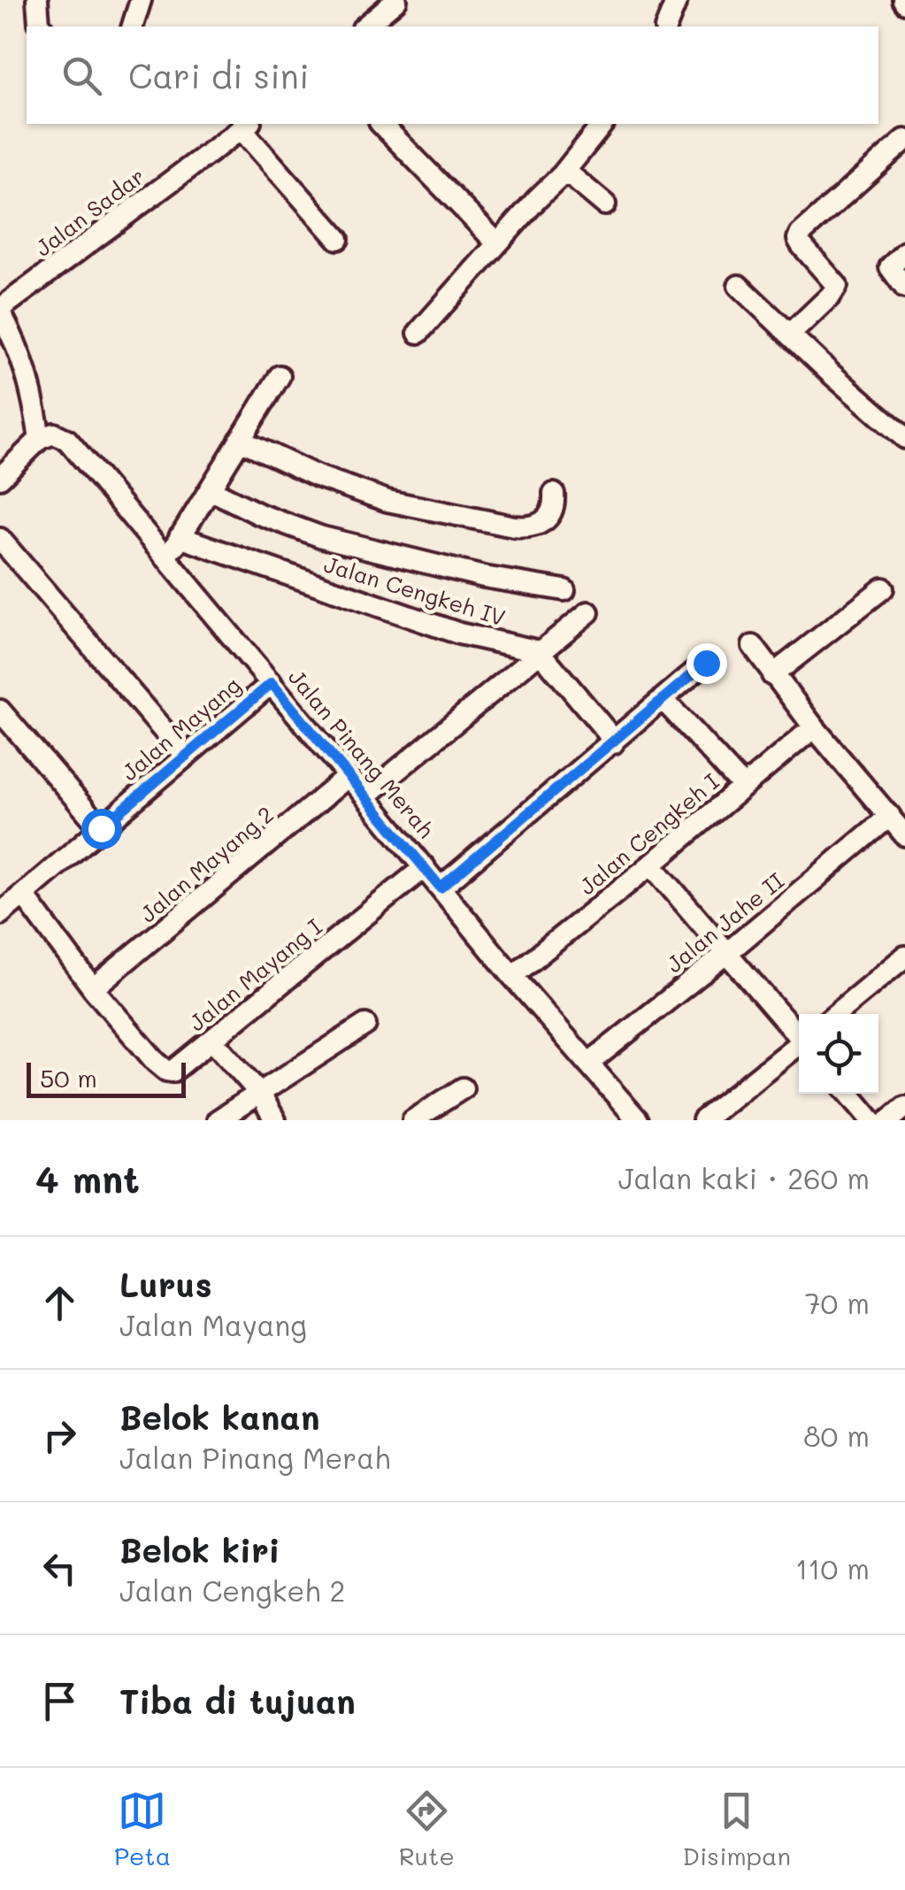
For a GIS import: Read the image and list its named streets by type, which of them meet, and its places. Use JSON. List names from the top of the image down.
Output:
{
  "streets": {
    "street": [
      "Jalan Sadar",
      "Jalan Cengkeh IV",
      "Jalan Mayang",
      "Jalan Pinang Merah",
      "Jalan Cengkeh I",
      "Jalan Mayang 2",
      "Jalan Jahe II",
      "Jalan Mayang I"
    ]
  },
  "crossings": [
    ["Jalan Mayang", "Jalan Pinang Merah"],
    ["Jalan Mayang", "Jalan Mayang I"],
    ["Jalan Pinang Merah", "Jalan Cengkeh I"],
    ["Jalan Pinang Merah", "Jalan Mayang 2"],
    ["Jalan Pinang Merah", "Jalan Jahe II"],
    ["Jalan Pinang Merah", "Jalan Mayang I"],
    ["Jalan Mayang 2", "Jalan Mayang I"]
  ],
  "scale_bar": "50 m",
  "page": {
    "search": "Cari di sini",
    "scale": "50 m",
    "heading": ["4 mnt", "Jalan kaki · 260 m"],
    "list": [
      ["Lurus", "Jalan Mayang", "70 m"],
      ["Belok kanan", "Jalan Pinang Merah", "80 m"],
      ["Belok kiri", "Jalan Cengkeh 2", "110 m"],
      "Tiba di tujuan"
    ],
    "nav": ["Peta", "Rute", "Disimpan"]
  }
}
